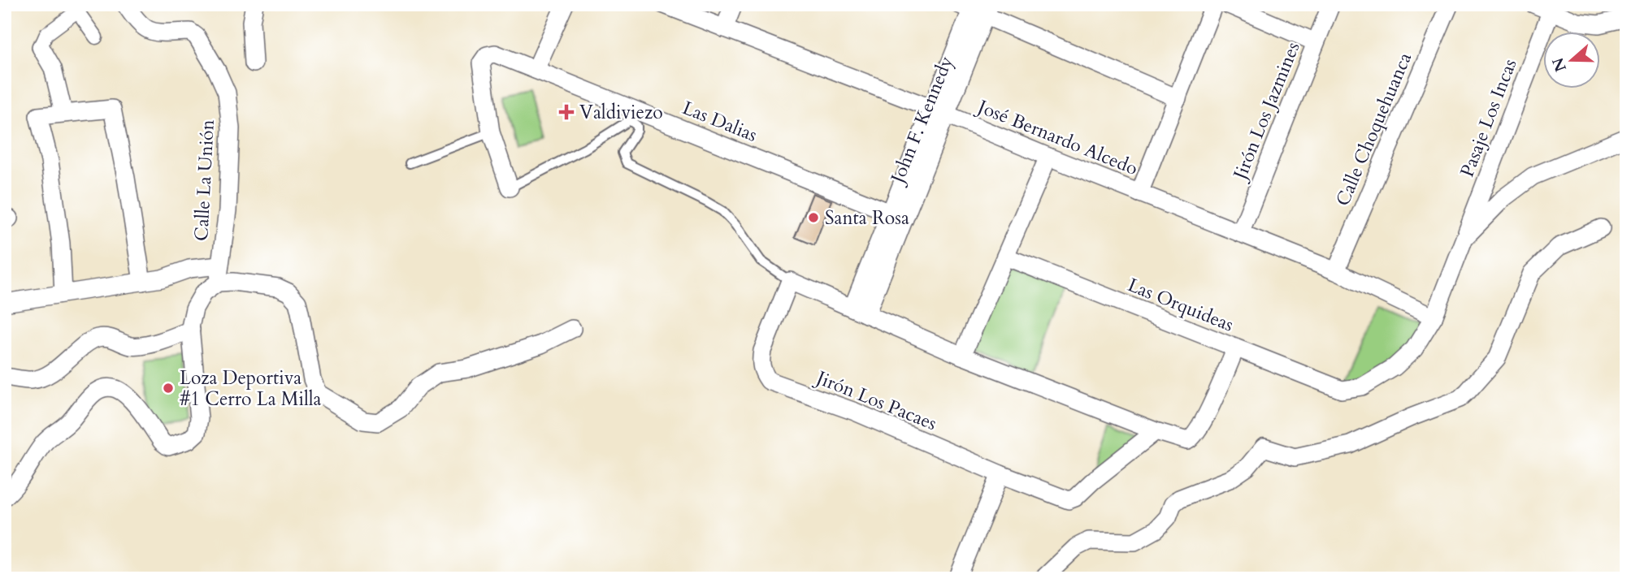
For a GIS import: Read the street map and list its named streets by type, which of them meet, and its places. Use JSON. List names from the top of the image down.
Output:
{
  "streets": {
    "street": [
      "Jirón Los Jazmines",
      "Pasaje Los Incas",
      "John F. Kennedy",
      "Las Dalias",
      "Calle Choquehuanca",
      "José Bernardo Alcedo",
      "Calle La Unión",
      "Las Orquideas",
      "Jirón Los Pacaes"
    ]
  },
  "crossings": [
    ["Jirón Los Jazmines", "José Bernardo Alcedo"],
    ["Pasaje Los Incas", "José Bernardo Alcedo"],
    ["Pasaje Los Incas", "Las Orquideas"],
    ["John F. Kennedy", "Las Dalias"],
    ["John F. Kennedy", "José Bernardo Alcedo"],
    ["Calle Choquehuanca", "José Bernardo Alcedo"]
  ],
  "places": {
    "health": ["Valdiviezo"],
    "other": ["Santa Rosa", "Loza Deportiva #1 Cerro La Milla"]
  },
  "north": "left"
}
